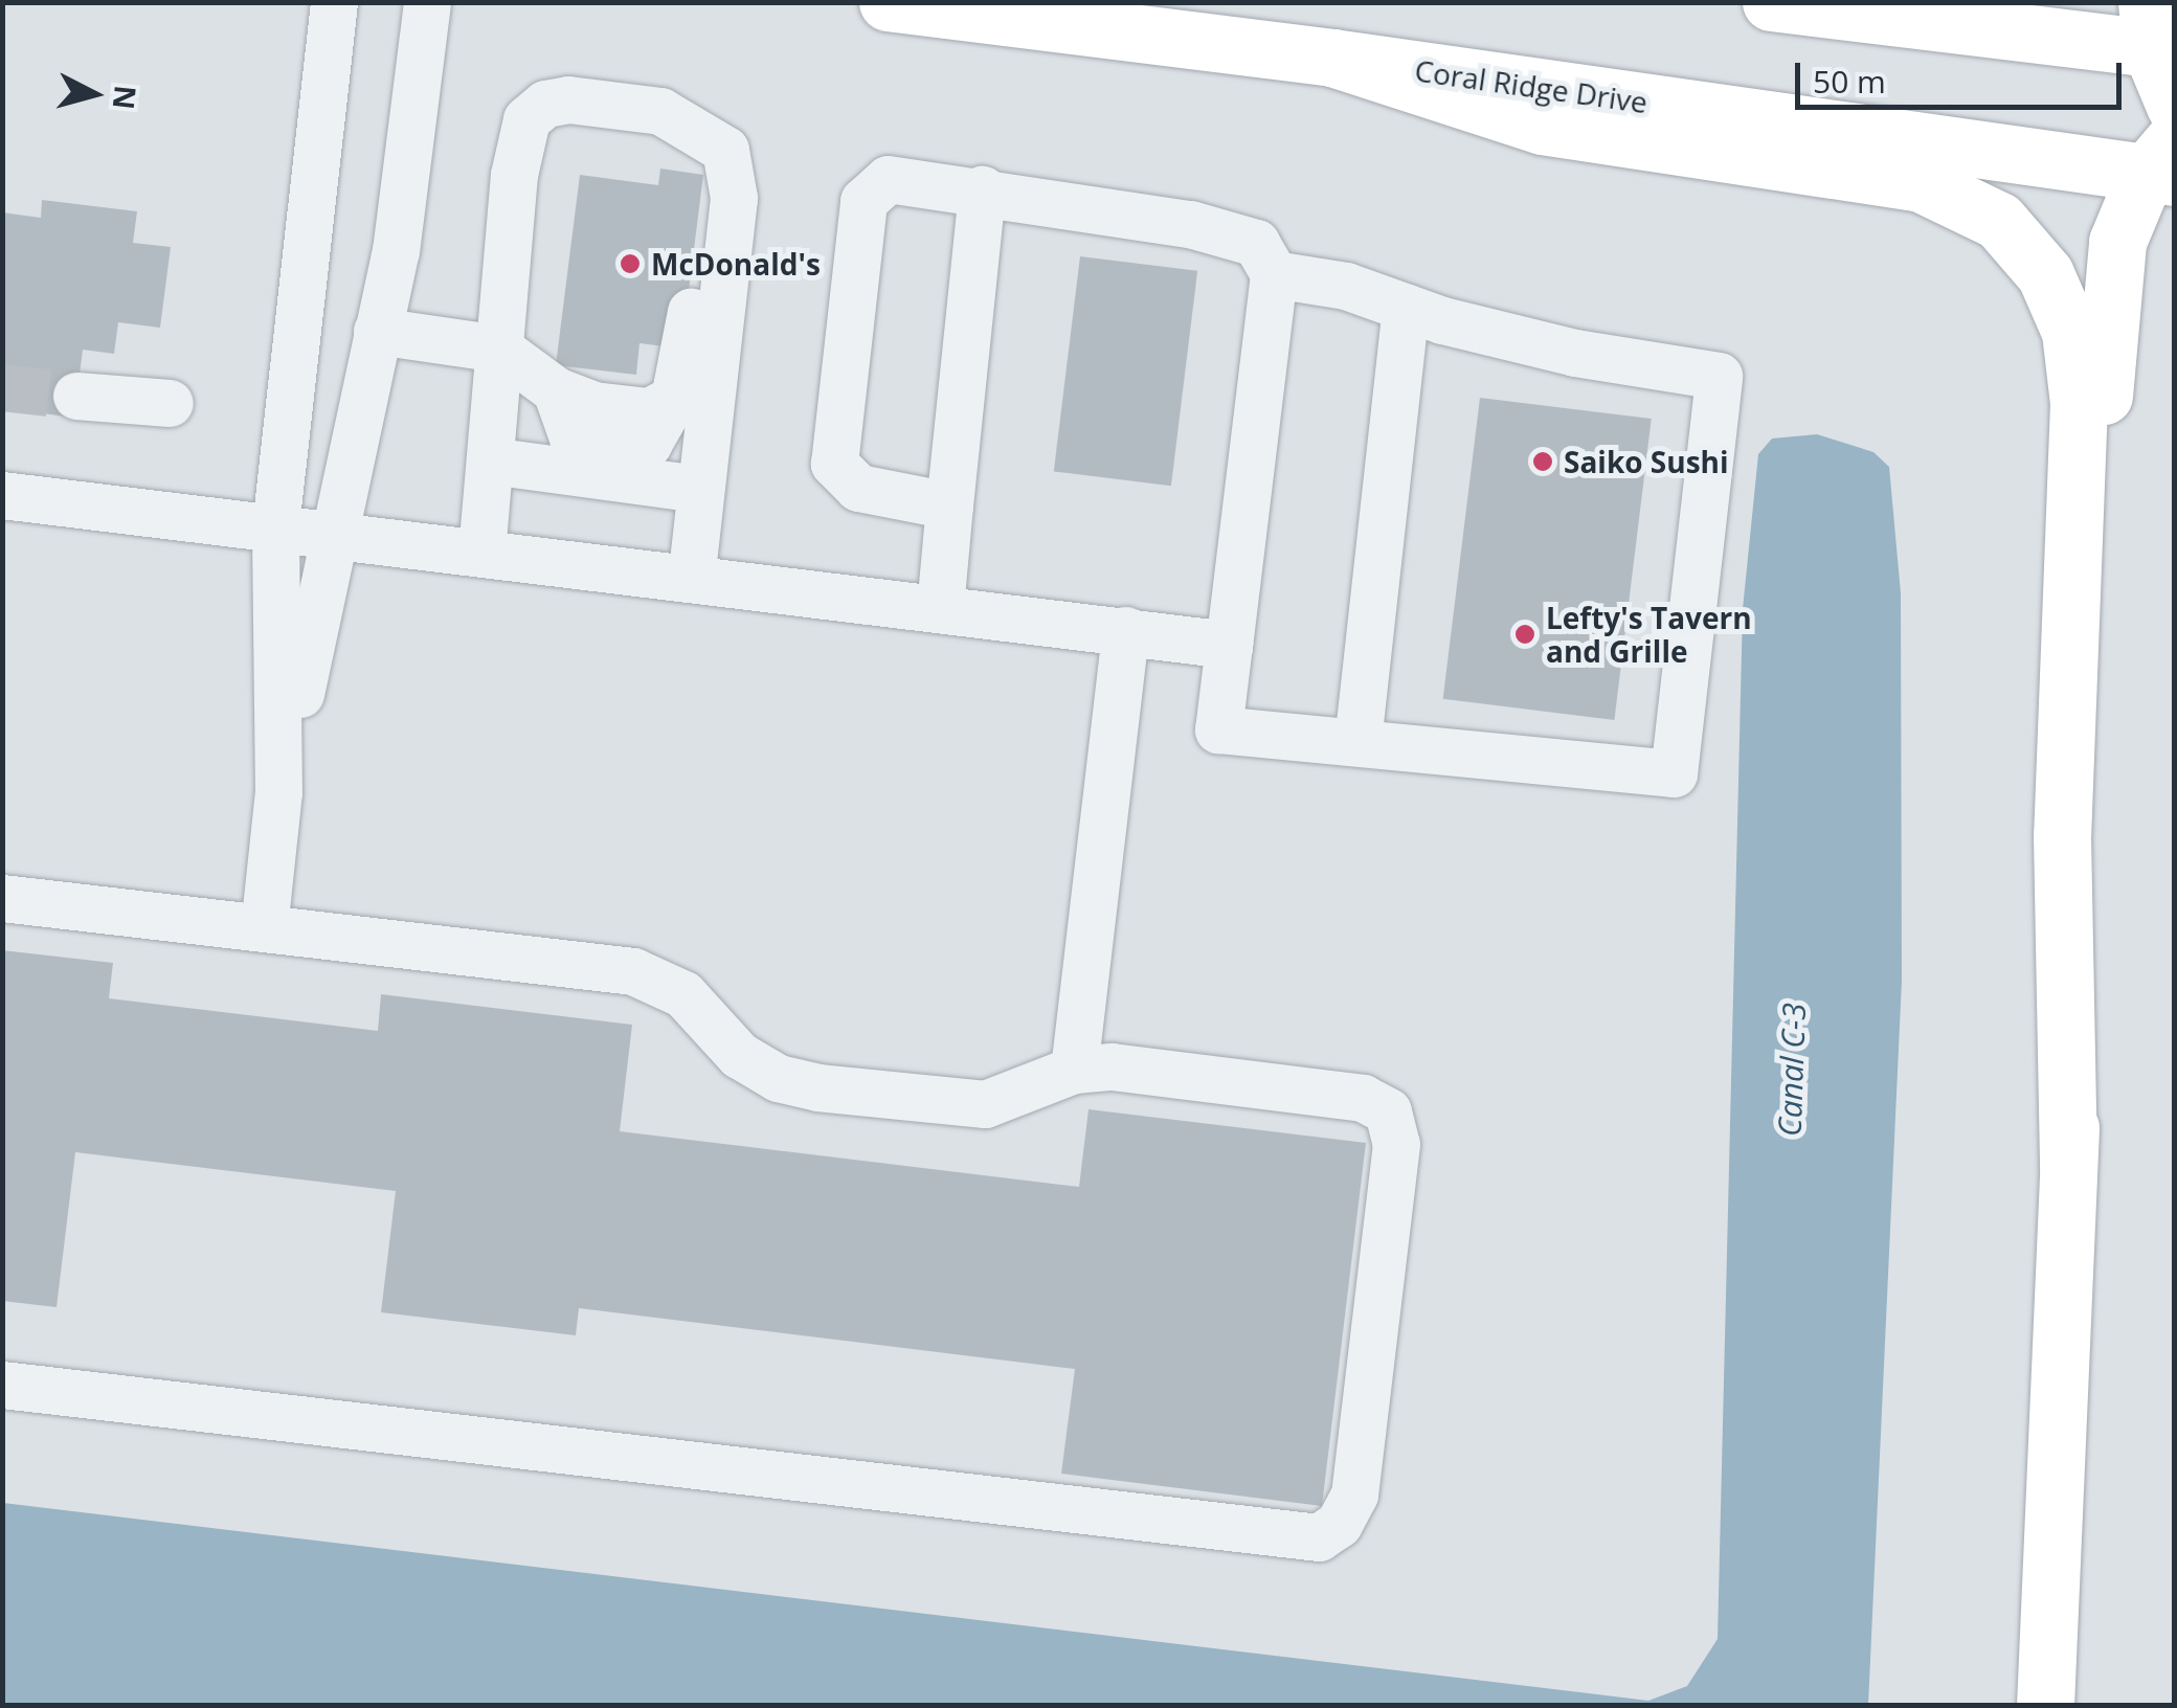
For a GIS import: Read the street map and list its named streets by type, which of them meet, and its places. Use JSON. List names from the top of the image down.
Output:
{
  "streets": {
    "main road": ["Coral Ridge Drive"]
  },
  "water": ["Canal C-3"],
  "places": ["McDonald's", "Saiko Sushi", "Lefty's Tavern and Grille"],
  "scale_bar": "50 m",
  "north": "right"
}
